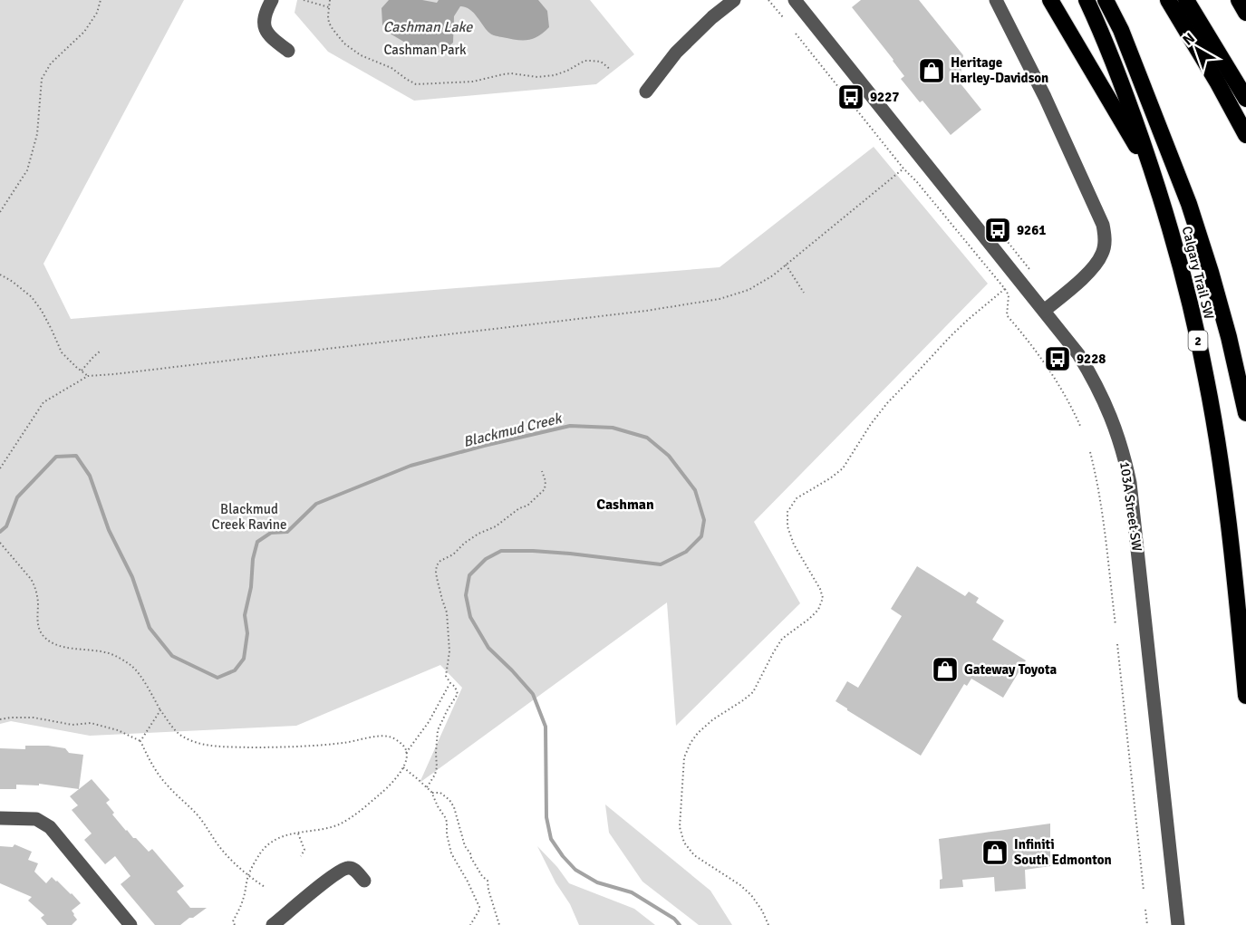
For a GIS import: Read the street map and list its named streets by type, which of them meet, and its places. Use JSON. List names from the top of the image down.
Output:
{
  "streets": {
    "highway": ["Calgary Trail SW", "2"],
    "street": ["103A Street SW"]
  },
  "districts": ["Cashman"],
  "water": ["Cashman Lake", "Blackmud Creek"],
  "parks": ["Cashman Park", "Blackmud Creek Ravine"],
  "places": {
    "shop": ["Heritage Harley-Davidson", "Gateway Toyota", "Infiniti South Edmonton"],
    "bus stop": ["9227", "9261", "9228"]
  },
  "north": "top left"
}
